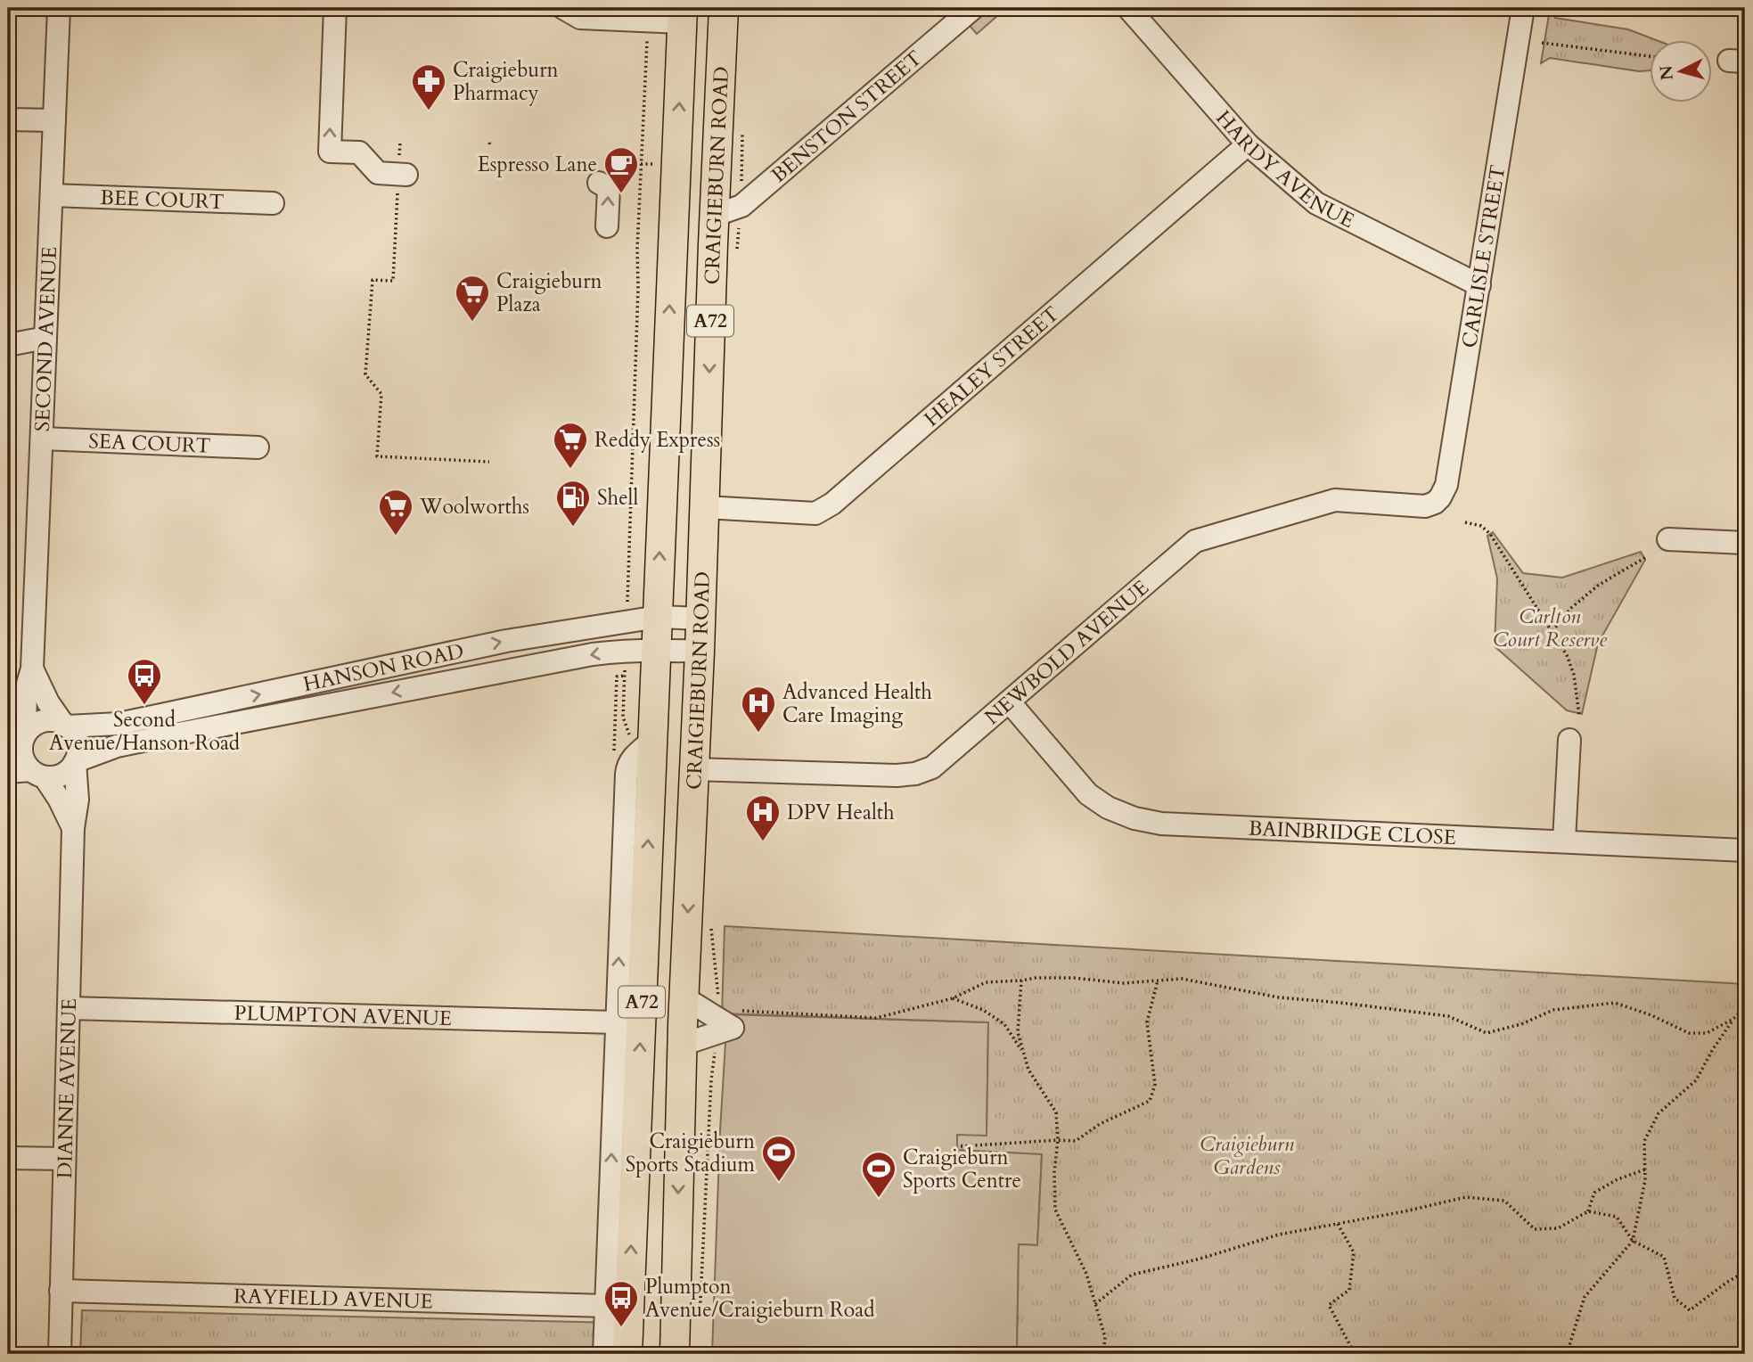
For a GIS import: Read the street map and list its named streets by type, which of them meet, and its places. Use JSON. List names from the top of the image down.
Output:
{
  "streets": {
    "main road": ["CRAIGIEBURN ROAD", "A72"],
    "street": [
      "BENSTON STREET",
      "HARDY AVENUE",
      "BEE COURT",
      "CARLISLE STREET",
      "SECOND AVENUE",
      "HEALEY STREET",
      "SEA COURT",
      "NEWBOLD AVENUE",
      "HANSON ROAD",
      "BAINBRIDGE CLOSE",
      "PLUMPTON AVENUE",
      "DIANNE AVENUE",
      "RAYFIELD AVENUE"
    ]
  },
  "crossings": [
    ["BENSTON STREET", "CRAIGIEBURN ROAD"],
    ["HARDY AVENUE", "CARLISLE STREET"],
    ["HARDY AVENUE", "HEALEY STREET"],
    ["CRAIGIEBURN ROAD", "HEALEY STREET"],
    ["CRAIGIEBURN ROAD", "NEWBOLD AVENUE"],
    ["CRAIGIEBURN ROAD", "HANSON ROAD"],
    ["CRAIGIEBURN ROAD", "PLUMPTON AVENUE"],
    ["CRAIGIEBURN ROAD", "RAYFIELD AVENUE"],
    ["BEE COURT", "SECOND AVENUE"],
    ["CARLISLE STREET", "NEWBOLD AVENUE"],
    ["SECOND AVENUE", "SEA COURT"],
    ["SECOND AVENUE", "HANSON ROAD"],
    ["SECOND AVENUE", "DIANNE AVENUE"],
    ["NEWBOLD AVENUE", "BAINBRIDGE CLOSE"],
    ["HANSON ROAD", "DIANNE AVENUE"],
    ["PLUMPTON AVENUE", "DIANNE AVENUE"],
    ["DIANNE AVENUE", "RAYFIELD AVENUE"]
  ],
  "parks": ["Carlton Court Reserve", "Craigieburn Gardens"],
  "places": {
    "pharmacy": ["Craigieburn Pharmacy"],
    "cafe": ["Espresso Lane"],
    "supermarket": ["Craigieburn Plaza", "Reddy Express", "Woolworths"],
    "fuel station": ["Shell"],
    "bus stop": ["Second Avenue/Hanson Road", "Plumpton Avenue/Craigieburn Road"],
    "hospital": ["Advanced Health Care Imaging", "DPV Health"],
    "sports": ["Craigieburn Sports Stadium", "Craigieburn Sports Centre"]
  },
  "north": "left"
}
